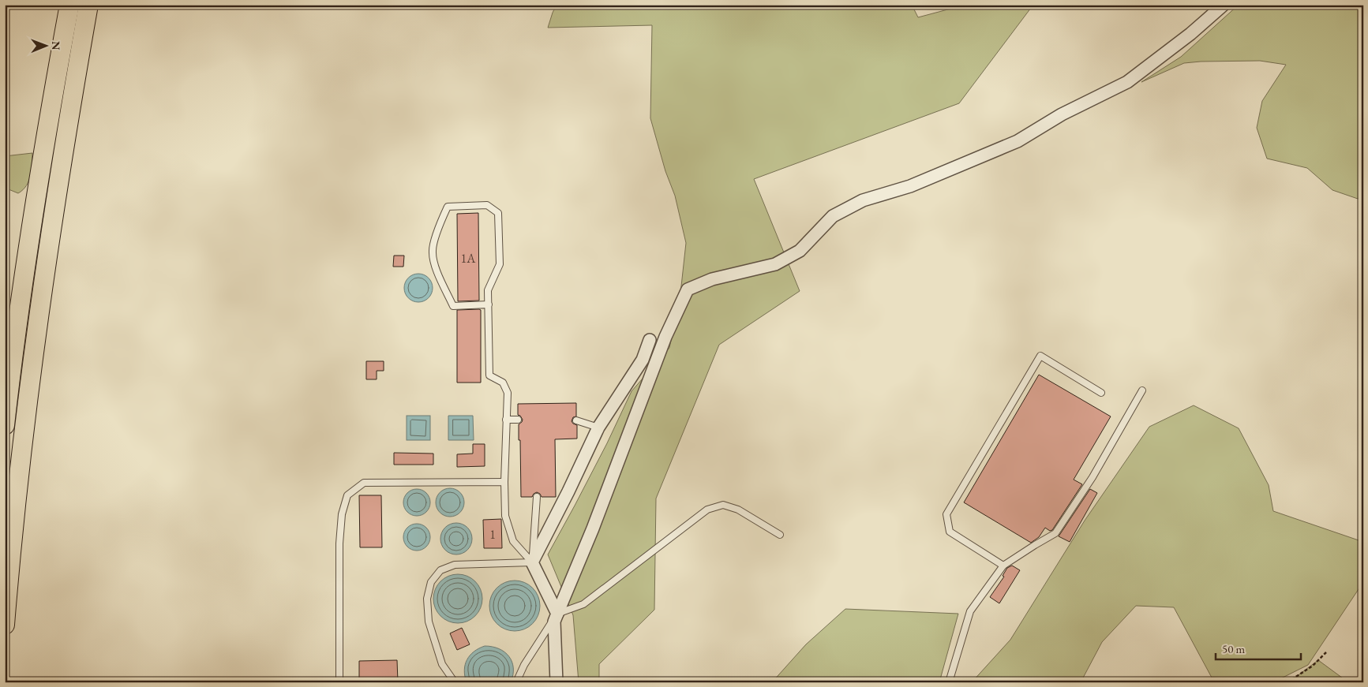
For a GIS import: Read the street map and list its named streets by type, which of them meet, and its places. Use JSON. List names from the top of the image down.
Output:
{
  "house_numbers": ["1A", "1"],
  "scale_bar": "50 m",
  "north": "right"
}
